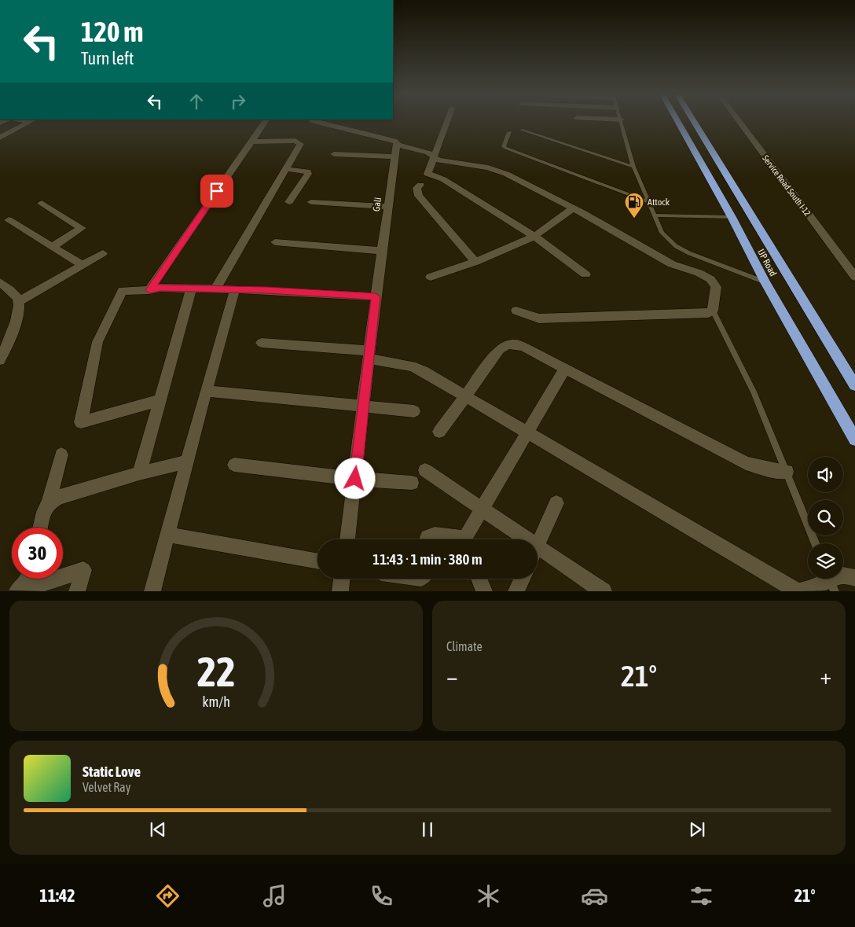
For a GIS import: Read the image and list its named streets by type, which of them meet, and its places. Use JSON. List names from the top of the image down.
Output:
{
  "streets": {
    "highway": ["IJP Road"],
    "street": ["Service Road South I-12", "Gali"]
  },
  "places": {
    "fuel station": ["Attock"]
  },
  "page": {
    "turn": ["120 m", "Turn left"],
    "limit": "30",
    "trip": "11:43 · 1 min · 380 m",
    "tile": "Climate",
    "heat": ["−", "21°", "+"],
    "song": ["Static Love", "Velvet Ray"],
    "tabs": ["11:42", "21°"],
    "gauge": ["22", "km/h"]
  }
}
